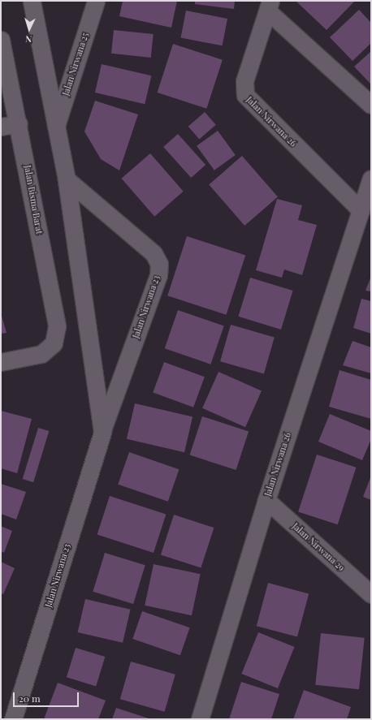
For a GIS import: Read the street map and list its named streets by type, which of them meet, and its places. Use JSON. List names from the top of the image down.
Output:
{
  "streets": {
    "street": [
      "Jalan Nirwana 25",
      "Jalan Nirwana 26",
      "Jalan Bisma Barat",
      "Jalan Nirwana 23",
      "Jalan Nirwana 29"
    ]
  },
  "crossings": [
    ["Jalan Nirwana 25", "Jalan Nirwana 23"],
    ["Jalan Nirwana 26", "Jalan Nirwana 29"]
  ],
  "scale_bar": "20 m",
  "north": "bottom"
}
